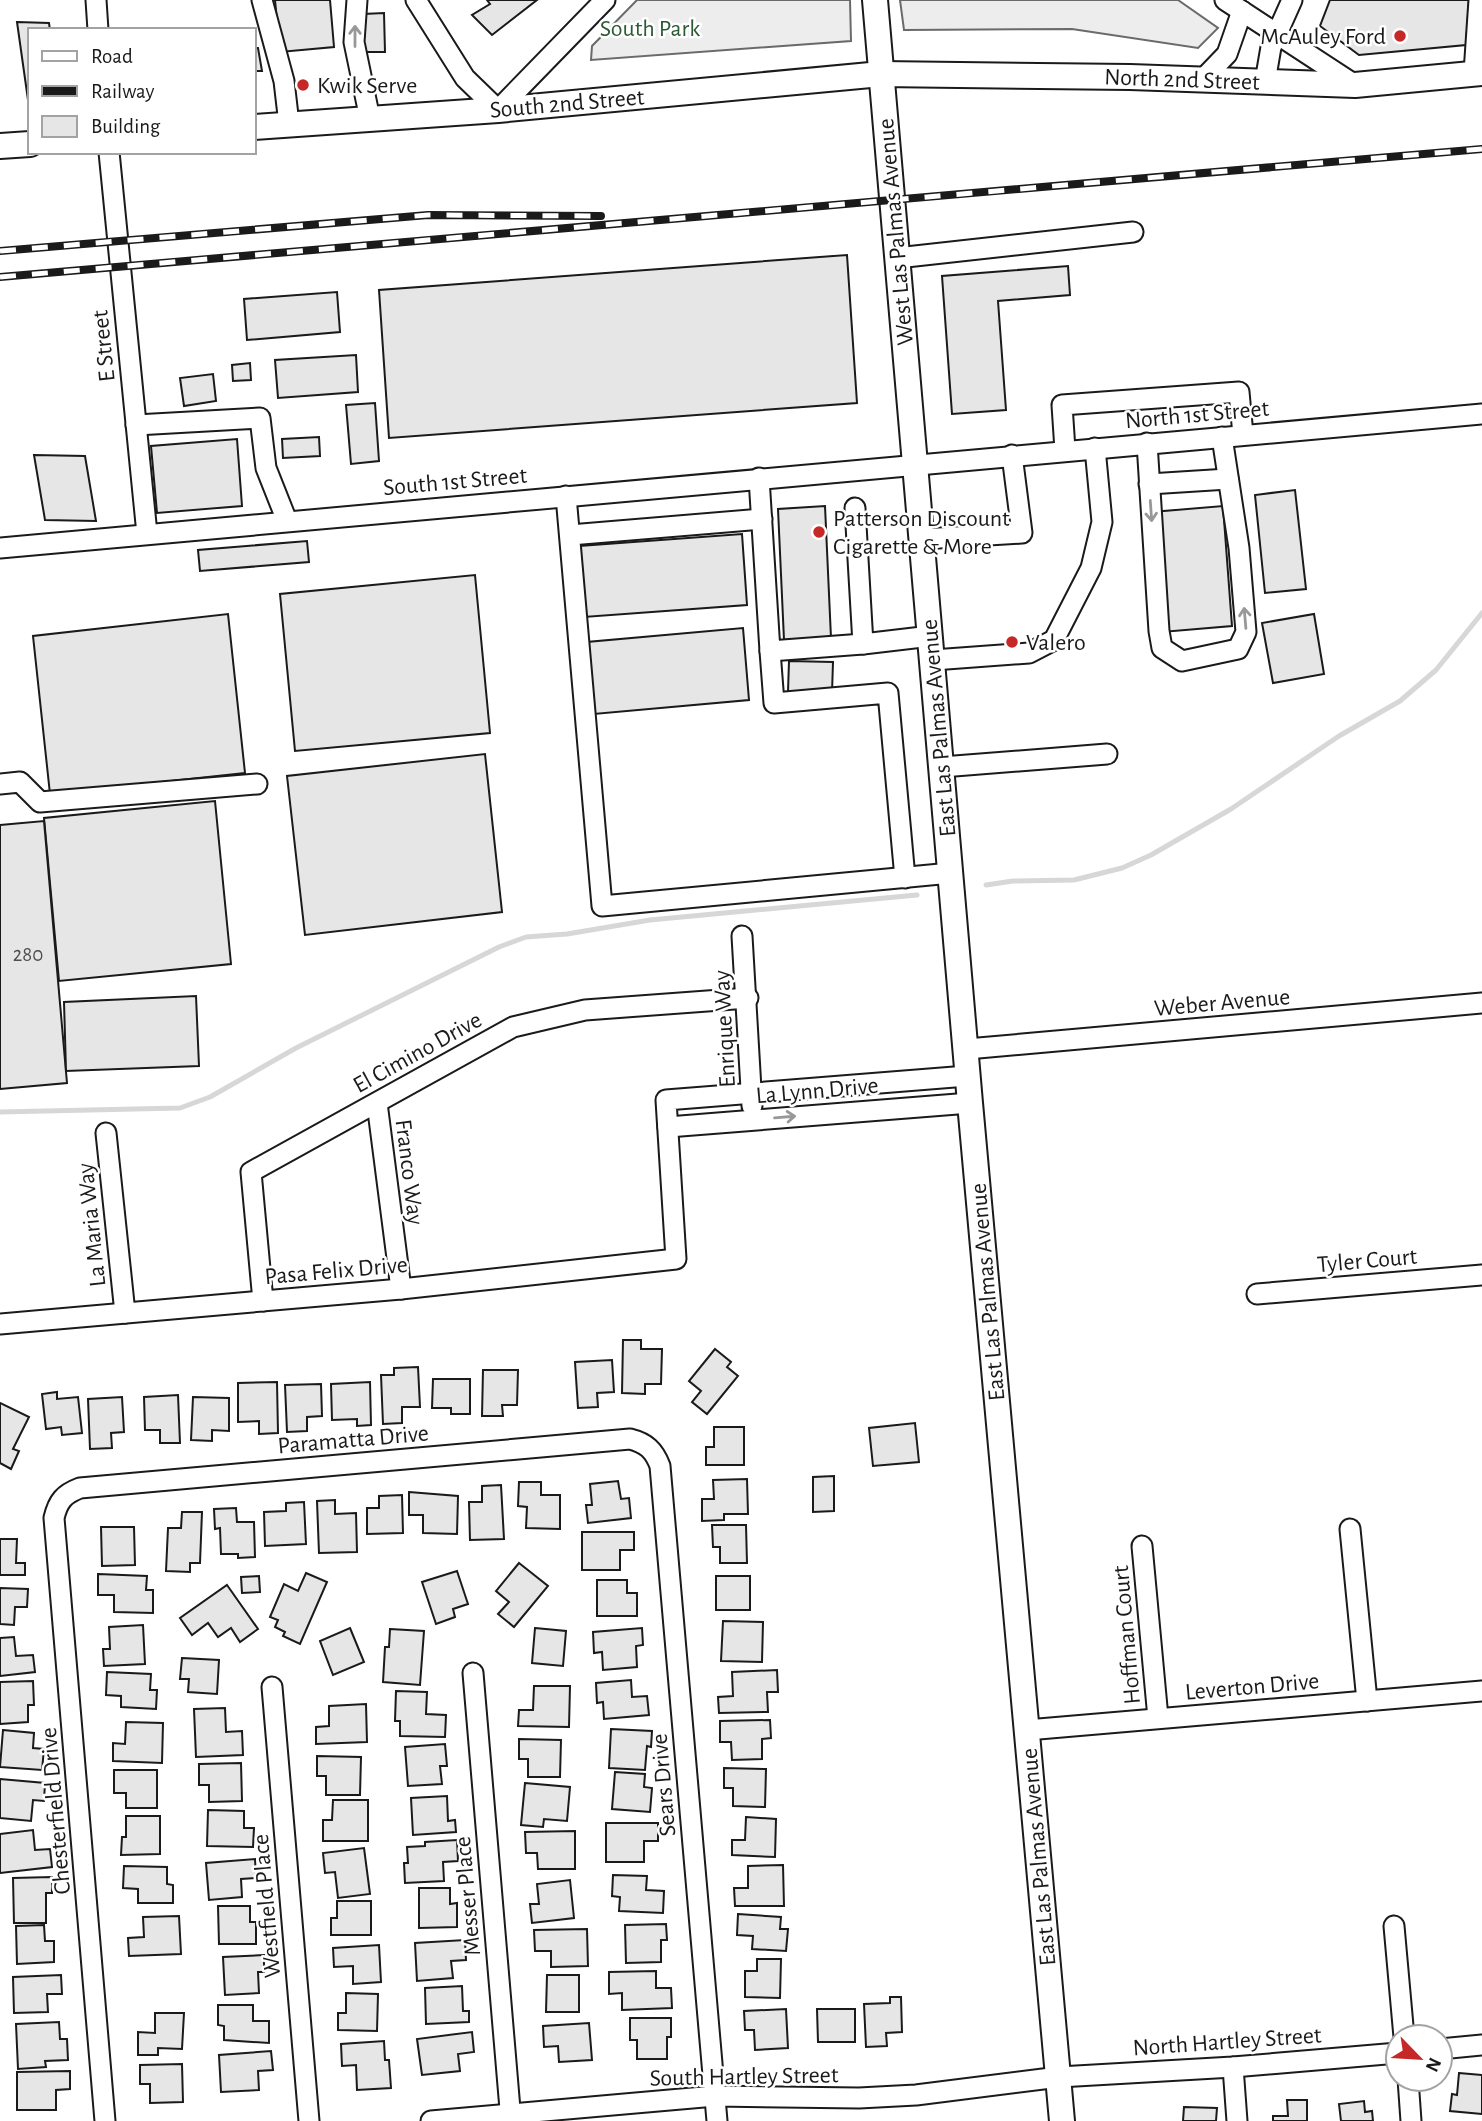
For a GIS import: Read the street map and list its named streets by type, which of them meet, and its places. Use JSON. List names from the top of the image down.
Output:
{
  "streets": {
    "main road": [
      "North 2nd Street",
      "South 2nd Street",
      "West Las Palmas Avenue",
      "East Las Palmas Avenue"
    ],
    "street": [
      "E Street",
      "North 1st Street",
      "South 1st Street",
      "Weber Avenue",
      "Enrique Way",
      "El Cimino Drive",
      "La Lynn Drive",
      "Franco Way",
      "La Maria Way",
      "Tyler Court",
      "Pasa Felix Drive",
      "Paramatta Drive",
      "Hoffman Court",
      "Leverton Drive",
      "Sears Drive",
      "Chesterfield Drive",
      "Messer Place",
      "Westfield Place",
      "North Hartley Street",
      "South Hartley Street"
    ]
  },
  "crossings": [
    ["North 2nd Street", "South 2nd Street"],
    ["North 2nd Street", "West Las Palmas Avenue"],
    ["South 2nd Street", "West Las Palmas Avenue"],
    ["West Las Palmas Avenue", "North 1st Street"],
    ["West Las Palmas Avenue", "South 1st Street"],
    ["West Las Palmas Avenue", "East Las Palmas Avenue"],
    ["E Street", "South 1st Street"],
    ["North 1st Street", "South 1st Street"],
    ["North 1st Street", "East Las Palmas Avenue"],
    ["South 1st Street", "East Las Palmas Avenue"],
    ["East Las Palmas Avenue", "Weber Avenue"],
    ["East Las Palmas Avenue", "La Lynn Drive"],
    ["East Las Palmas Avenue", "Leverton Drive"],
    ["East Las Palmas Avenue", "North Hartley Street"],
    ["East Las Palmas Avenue", "South Hartley Street"],
    ["Enrique Way", "El Cimino Drive"],
    ["Enrique Way", "La Lynn Drive"],
    ["El Cimino Drive", "Franco Way"],
    ["El Cimino Drive", "Pasa Felix Drive"],
    ["La Lynn Drive", "Pasa Felix Drive"],
    ["Franco Way", "Pasa Felix Drive"],
    ["La Maria Way", "Pasa Felix Drive"],
    ["Paramatta Drive", "Sears Drive"],
    ["Paramatta Drive", "Chesterfield Drive"],
    ["Hoffman Court", "Leverton Drive"],
    ["Sears Drive", "South Hartley Street"],
    ["Messer Place", "South Hartley Street"],
    ["North Hartley Street", "South Hartley Street"]
  ],
  "parks": ["South Park"],
  "places": [
    "McAuley Ford",
    "Kwik Serve",
    "Patterson Discount Cigarette & More",
    "Valero"
  ],
  "house_numbers": ["280"],
  "legend": ["Road", "Railway", "Building"],
  "north": "bottom right"
}
